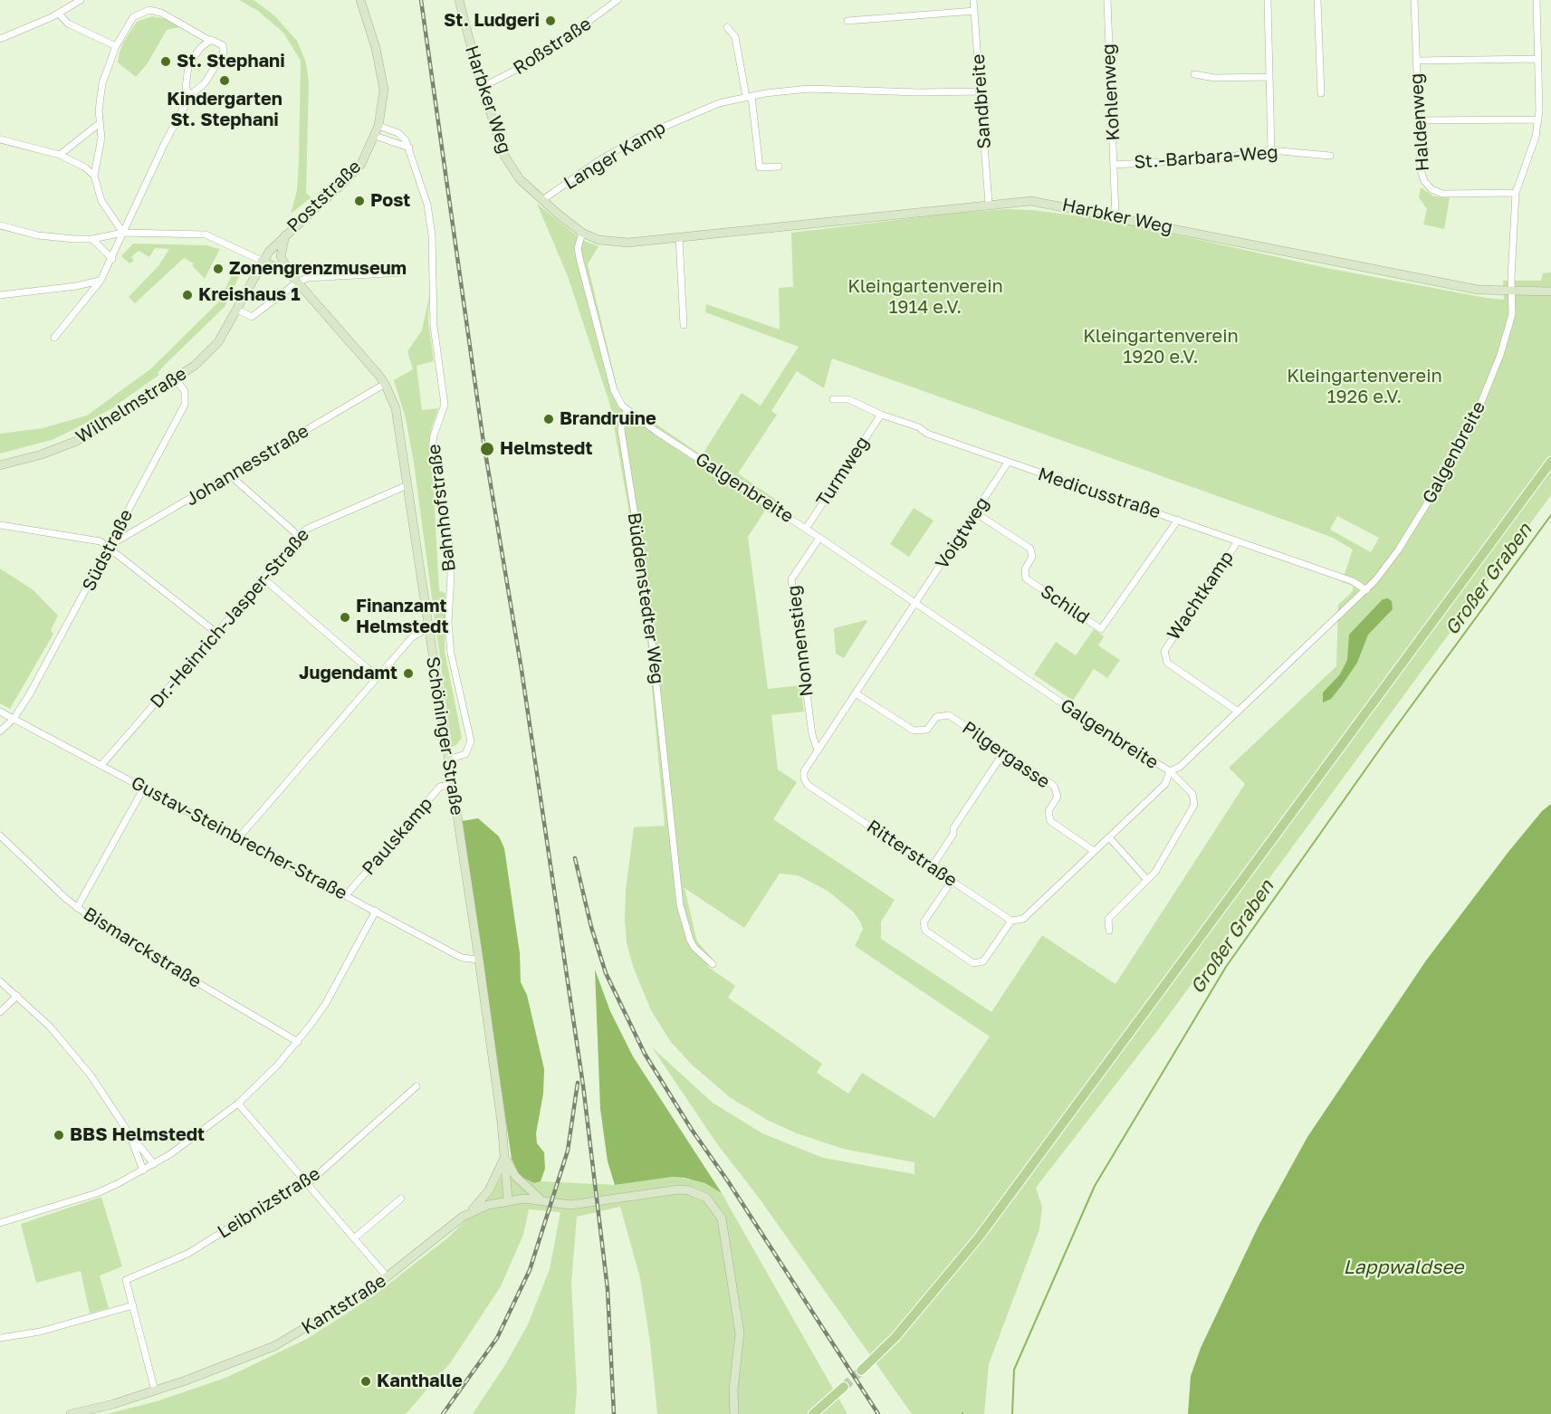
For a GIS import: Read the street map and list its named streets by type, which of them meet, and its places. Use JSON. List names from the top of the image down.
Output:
{
  "streets": {
    "main road": [
      "Harbker Weg",
      "Poststraße",
      "Wilhelmstraße",
      "Schöninger Straße",
      "Kantstraße"
    ],
    "street": [
      "Roßstraße",
      "Kohlenweg",
      "Sandbreite",
      "Haldenweg",
      "Langer Kamp",
      "St.-Barbara-Weg",
      "Galgenbreite",
      "Johannesstraße",
      "Turmweg",
      "Medicusstraße",
      "Bahnhofstraße",
      "Voigtweg",
      "Südstraße",
      "Wachtkamp",
      "Büddenstedter Weg",
      "Schild",
      "Dr.-Heinrich-Jasper-Straße",
      "Nonnenstieg",
      "Pilgergasse",
      "Paulskamp",
      "Gustav-Steinbrecher-Straße",
      "Ritterstraße",
      "Bismarckstraße",
      "Leibnizstraße"
    ]
  },
  "crossings": [
    ["Roßstraße", "Harbker Weg"],
    ["Kohlenweg", "Harbker Weg"],
    ["Kohlenweg", "St.-Barbara-Weg"],
    ["Harbker Weg", "Sandbreite"],
    ["Harbker Weg", "Langer Kamp"],
    ["Harbker Weg", "Galgenbreite"],
    ["Sandbreite", "Langer Kamp"],
    ["Haldenweg", "Galgenbreite"],
    ["Poststraße", "Wilhelmstraße"],
    ["Poststraße", "Schöninger Straße"],
    ["Wilhelmstraße", "Südstraße"],
    ["Wilhelmstraße", "Schöninger Straße"],
    ["Galgenbreite", "Turmweg"],
    ["Galgenbreite", "Medicusstraße"],
    ["Galgenbreite", "Voigtweg"],
    ["Galgenbreite", "Wachtkamp"],
    ["Galgenbreite", "Büddenstedter Weg"],
    ["Galgenbreite", "Nonnenstieg"],
    ["Galgenbreite", "Ritterstraße"],
    ["Johannesstraße", "Südstraße"],
    ["Johannesstraße", "Schöninger Straße"],
    ["Turmweg", "Medicusstraße"],
    ["Medicusstraße", "Voigtweg"],
    ["Medicusstraße", "Wachtkamp"],
    ["Medicusstraße", "Schild"],
    ["Bahnhofstraße", "Schöninger Straße"],
    ["Voigtweg", "Schild"],
    ["Voigtweg", "Ritterstraße"],
    ["Südstraße", "Gustav-Steinbrecher-Straße"],
    ["Dr.-Heinrich-Jasper-Straße", "Schöninger Straße"],
    ["Dr.-Heinrich-Jasper-Straße", "Gustav-Steinbrecher-Straße"],
    ["Nonnenstieg", "Ritterstraße"],
    ["Schöninger Straße", "Paulskamp"],
    ["Schöninger Straße", "Gustav-Steinbrecher-Straße"],
    ["Schöninger Straße", "Kantstraße"],
    ["Pilgergasse", "Ritterstraße"],
    ["Paulskamp", "Gustav-Steinbrecher-Straße"]
  ],
  "water": ["Großer Graben", "Lappwaldsee"],
  "parks": ["Kleingartenverein 1914 e.V.", "Kleingartenverein 1920 e.V.", "Kleingartenverein 1926 e.V."],
  "places": [
    "St. Ludgeri",
    "St. Stephani",
    "Kindergarten St. Stephani",
    "Post",
    "Zonengrenzmuseum",
    "Kreishaus 1",
    "Brandruine",
    "Helmstedt",
    "Finanzamt Helmstedt",
    "Jugendamt",
    "BBS Helmstedt",
    "Kanthalle"
  ]
}
